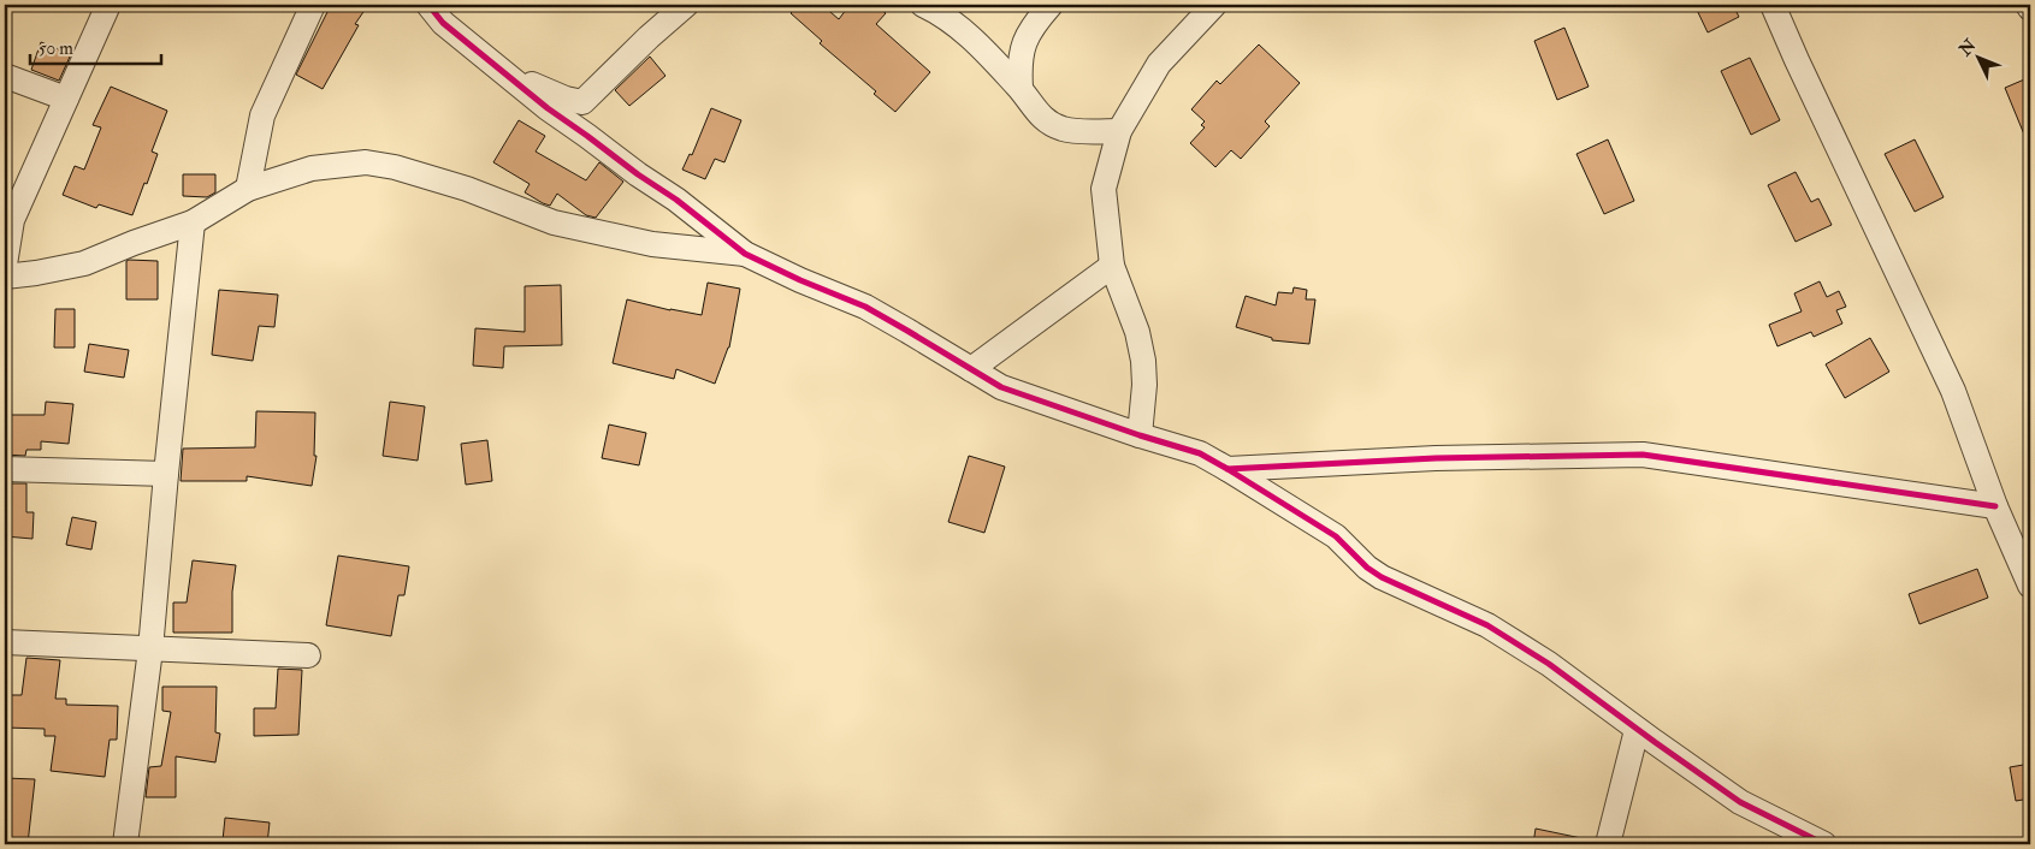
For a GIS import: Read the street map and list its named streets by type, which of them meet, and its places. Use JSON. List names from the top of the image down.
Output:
{
  "scale_bar": "50 m",
  "north": "top left"
}
